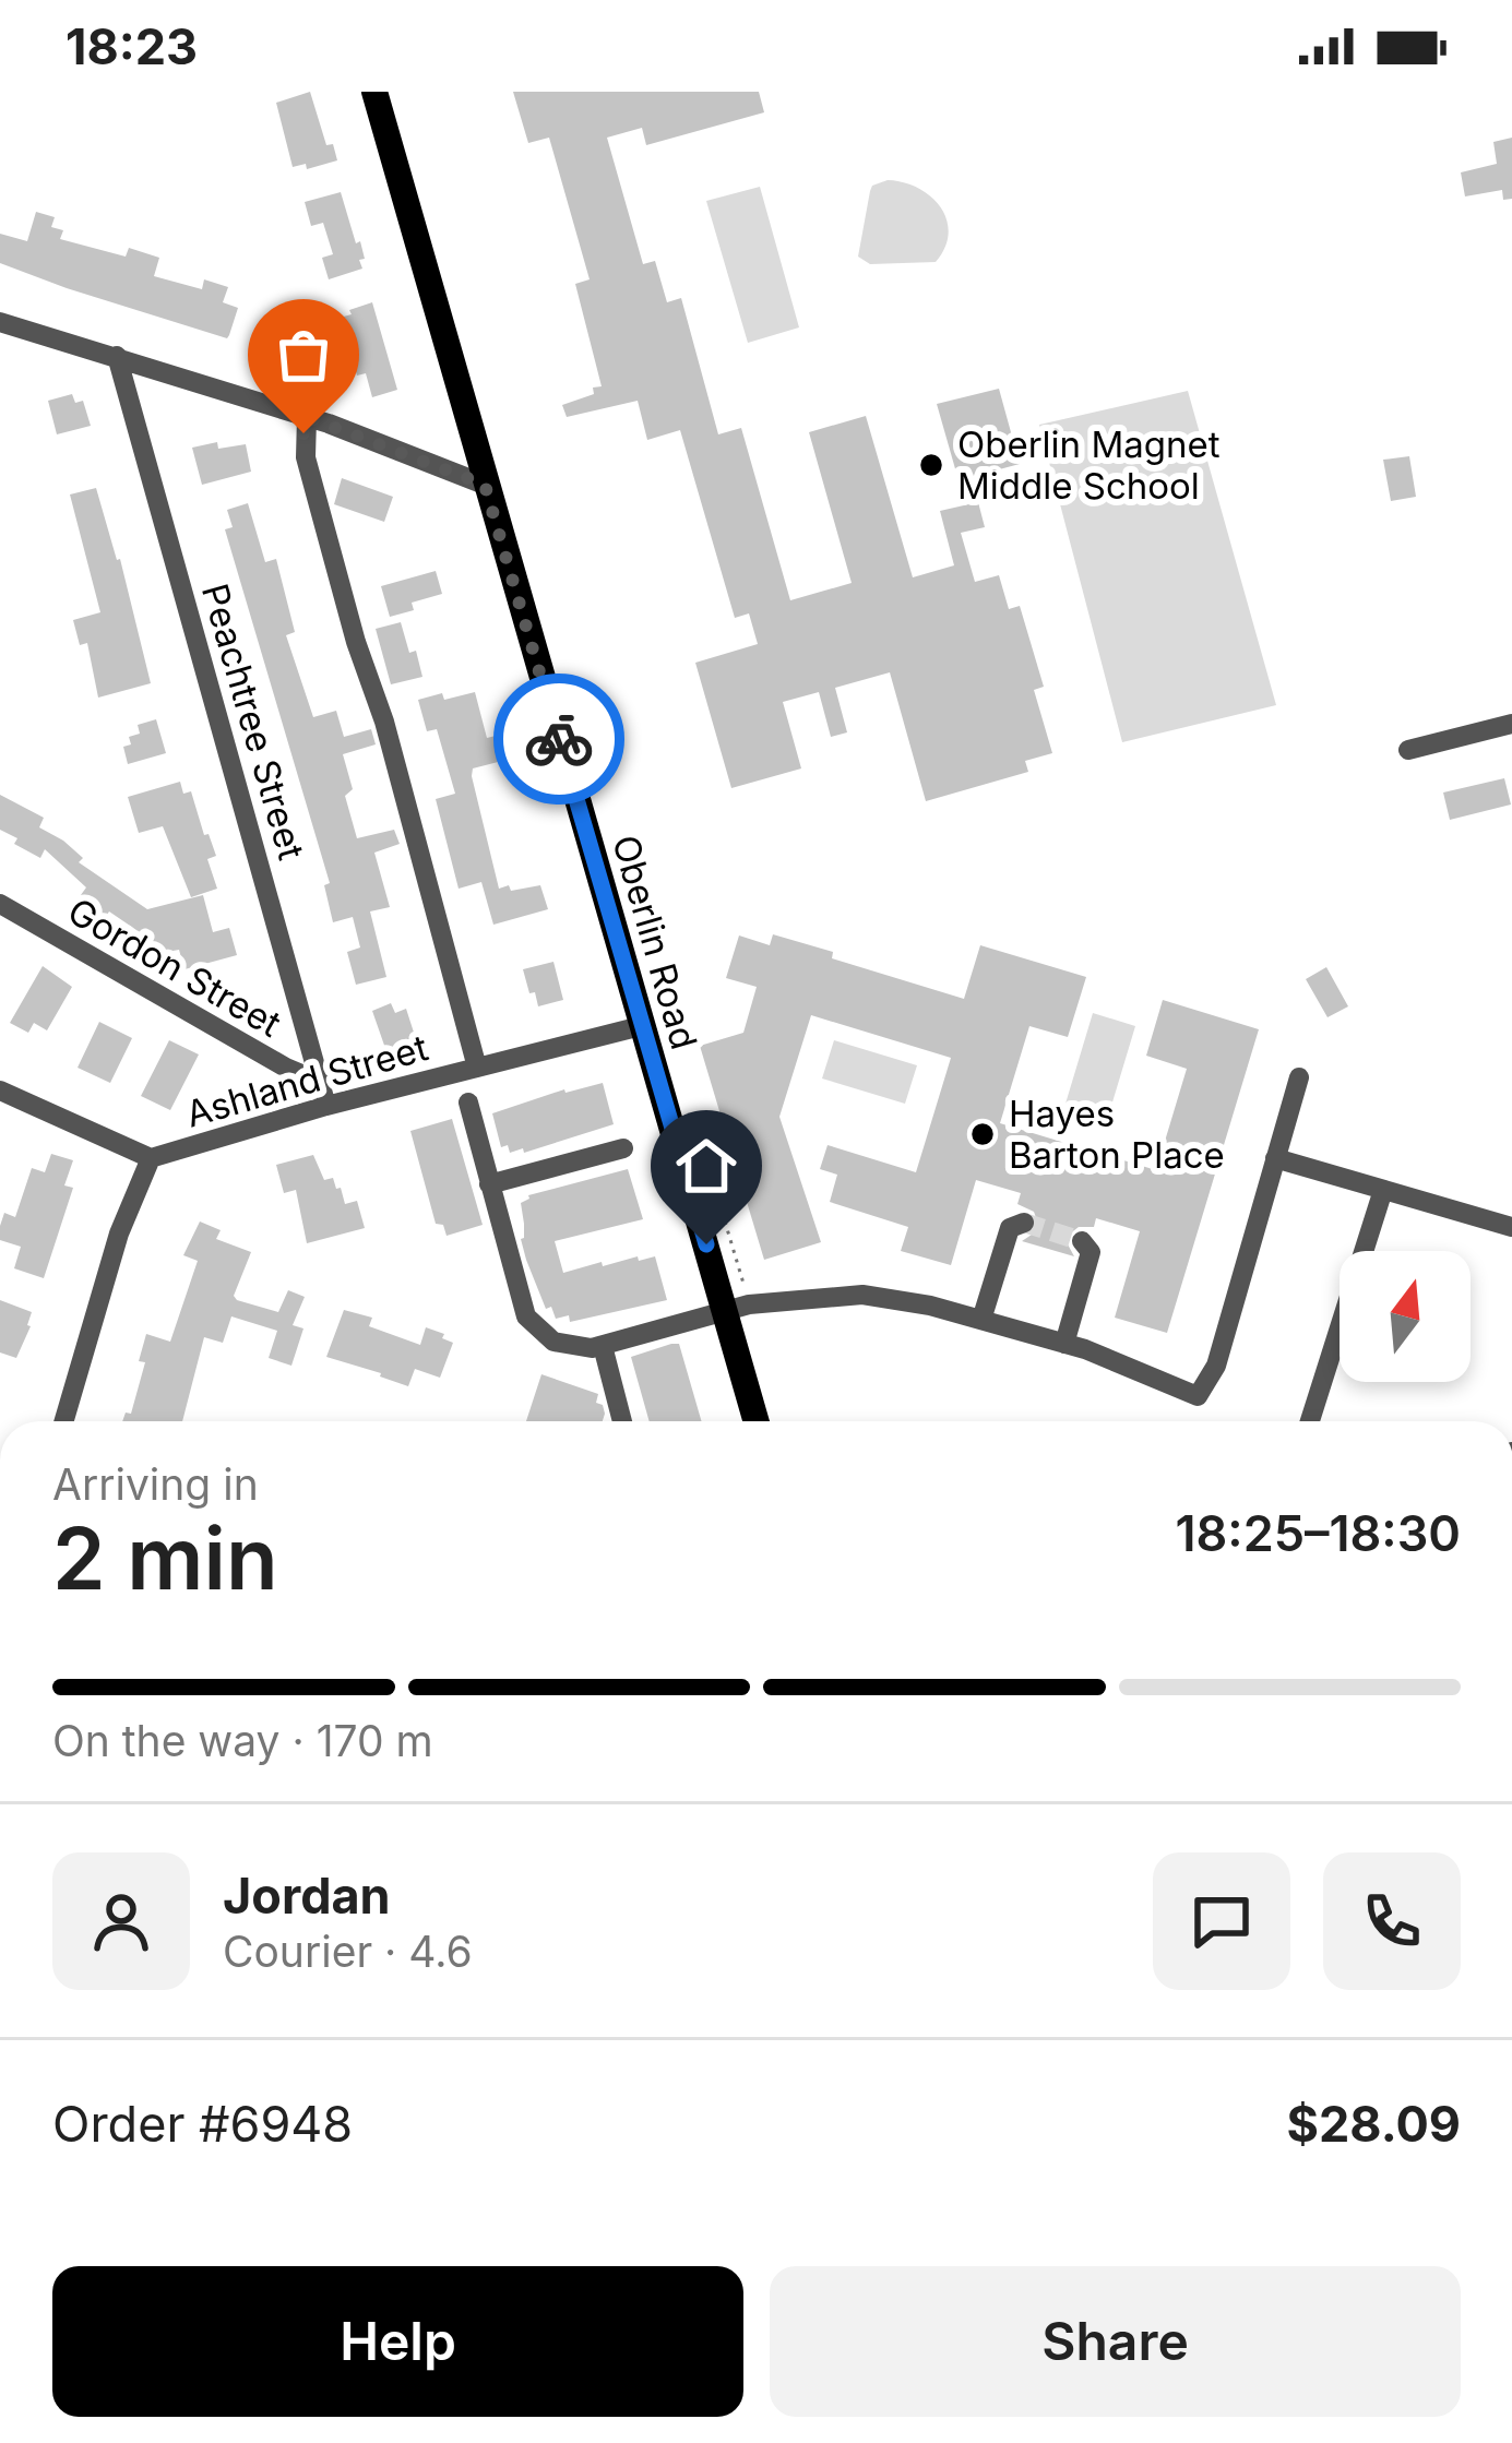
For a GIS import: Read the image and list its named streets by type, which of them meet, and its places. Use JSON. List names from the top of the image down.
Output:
{
  "streets": {
    "main road": ["Oberlin Road"],
    "street": ["Peachtree Street", "Gordon Street", "Ashland Street"]
  },
  "crossings": [
    ["Peachtree Street", "Gordon Street"],
    ["Peachtree Street", "Ashland Street"],
    ["Oberlin Road", "Ashland Street"]
  ],
  "places": ["Oberlin Magnet Middle School", "Hayes Barton Place"],
  "north": "top",
  "page": {
    "status": "18:23",
    "heading": ["2 min", "Arriving in", "18:25–18:30"],
    "panel": [
      "Jordan",
      "Courier · 4.6",
      "Order #6948",
      "$28.09"
    ],
    "bar": "On the way · 170 m",
    "buttons": ["Help", "Share"]
  }
}
